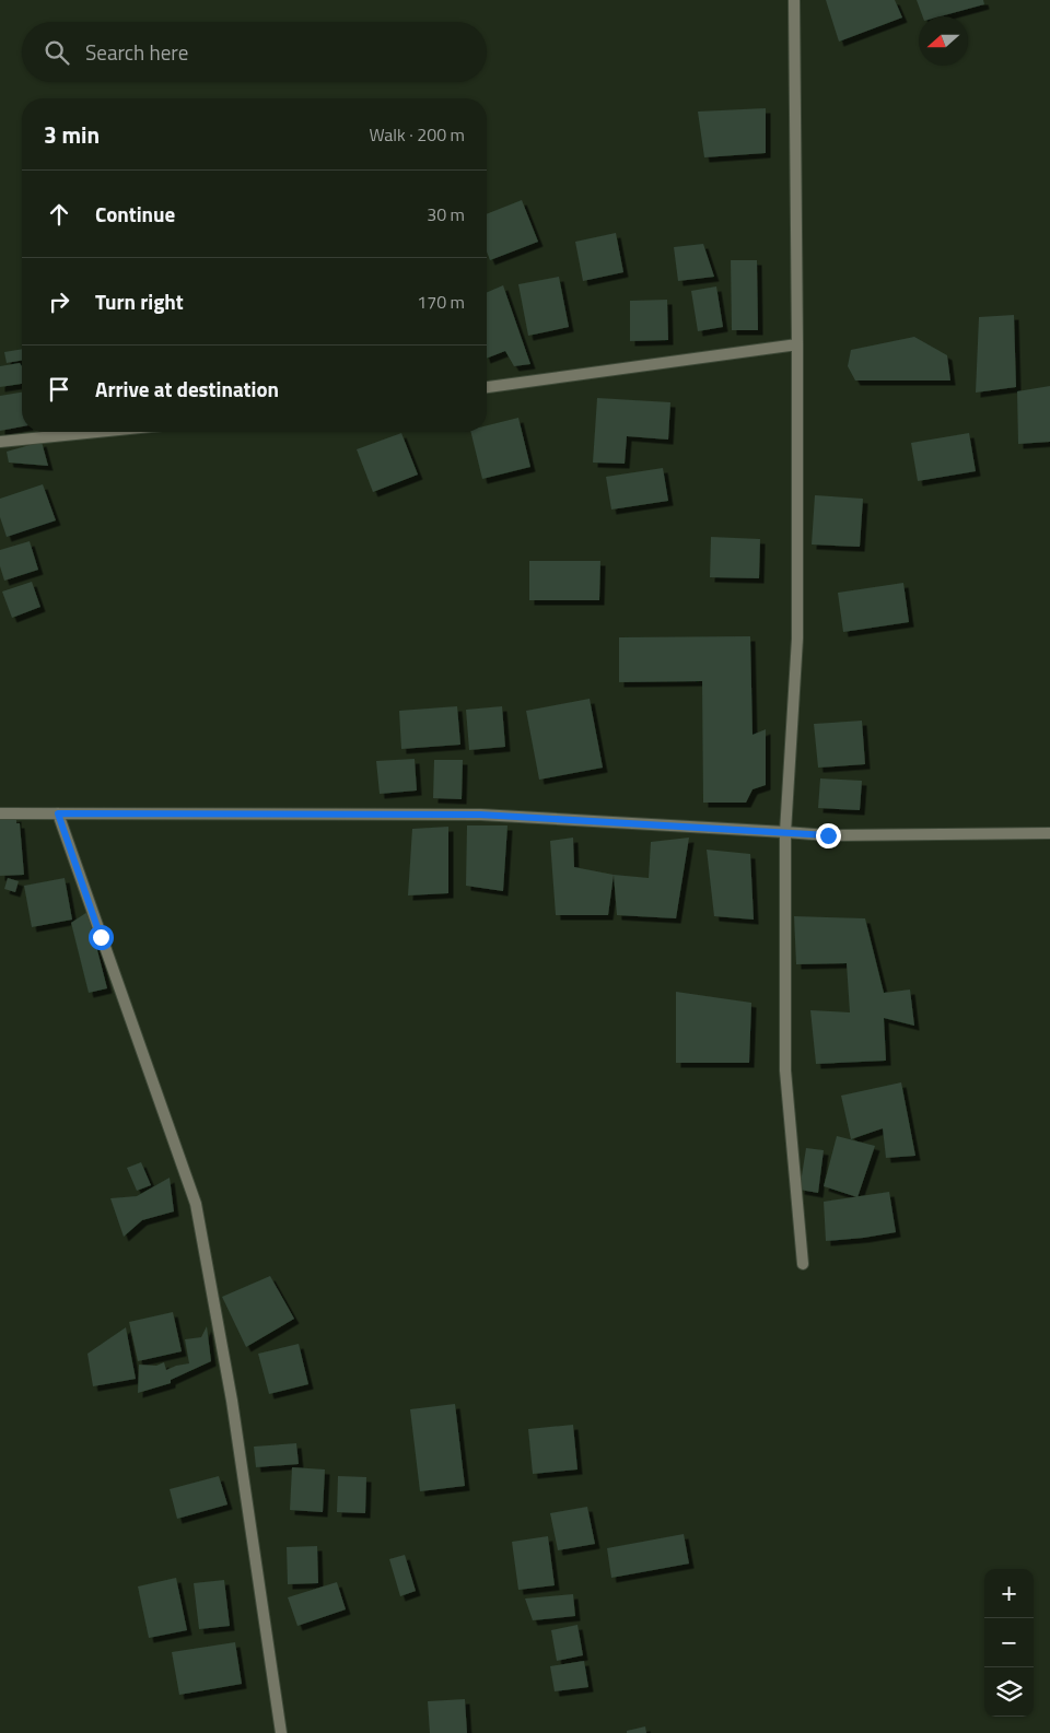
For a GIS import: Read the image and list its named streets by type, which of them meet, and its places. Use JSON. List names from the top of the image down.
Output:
{
  "north": "left",
  "page": {
    "search": "Search here",
    "heading": ["3 min", "Walk · 200 m"],
    "list": [
      ["Continue", "30 m"],
      ["Turn right", "170 m"],
      "Arrive at destination"
    ],
    "map_buttons": ["+", "−"]
  }
}
